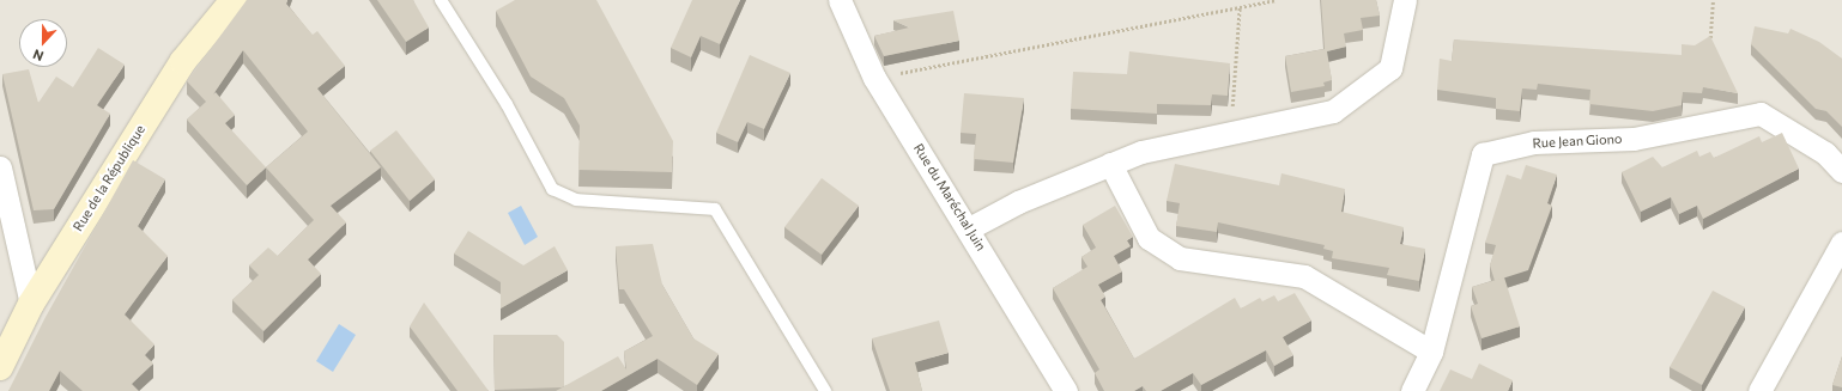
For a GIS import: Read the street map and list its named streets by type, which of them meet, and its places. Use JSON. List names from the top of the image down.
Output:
{
  "streets": {
    "main road": ["Rue de la République"],
    "street": ["Rue Jean Giono", "Rue du Maréchal Juin"]
  },
  "north": "bottom"
}
